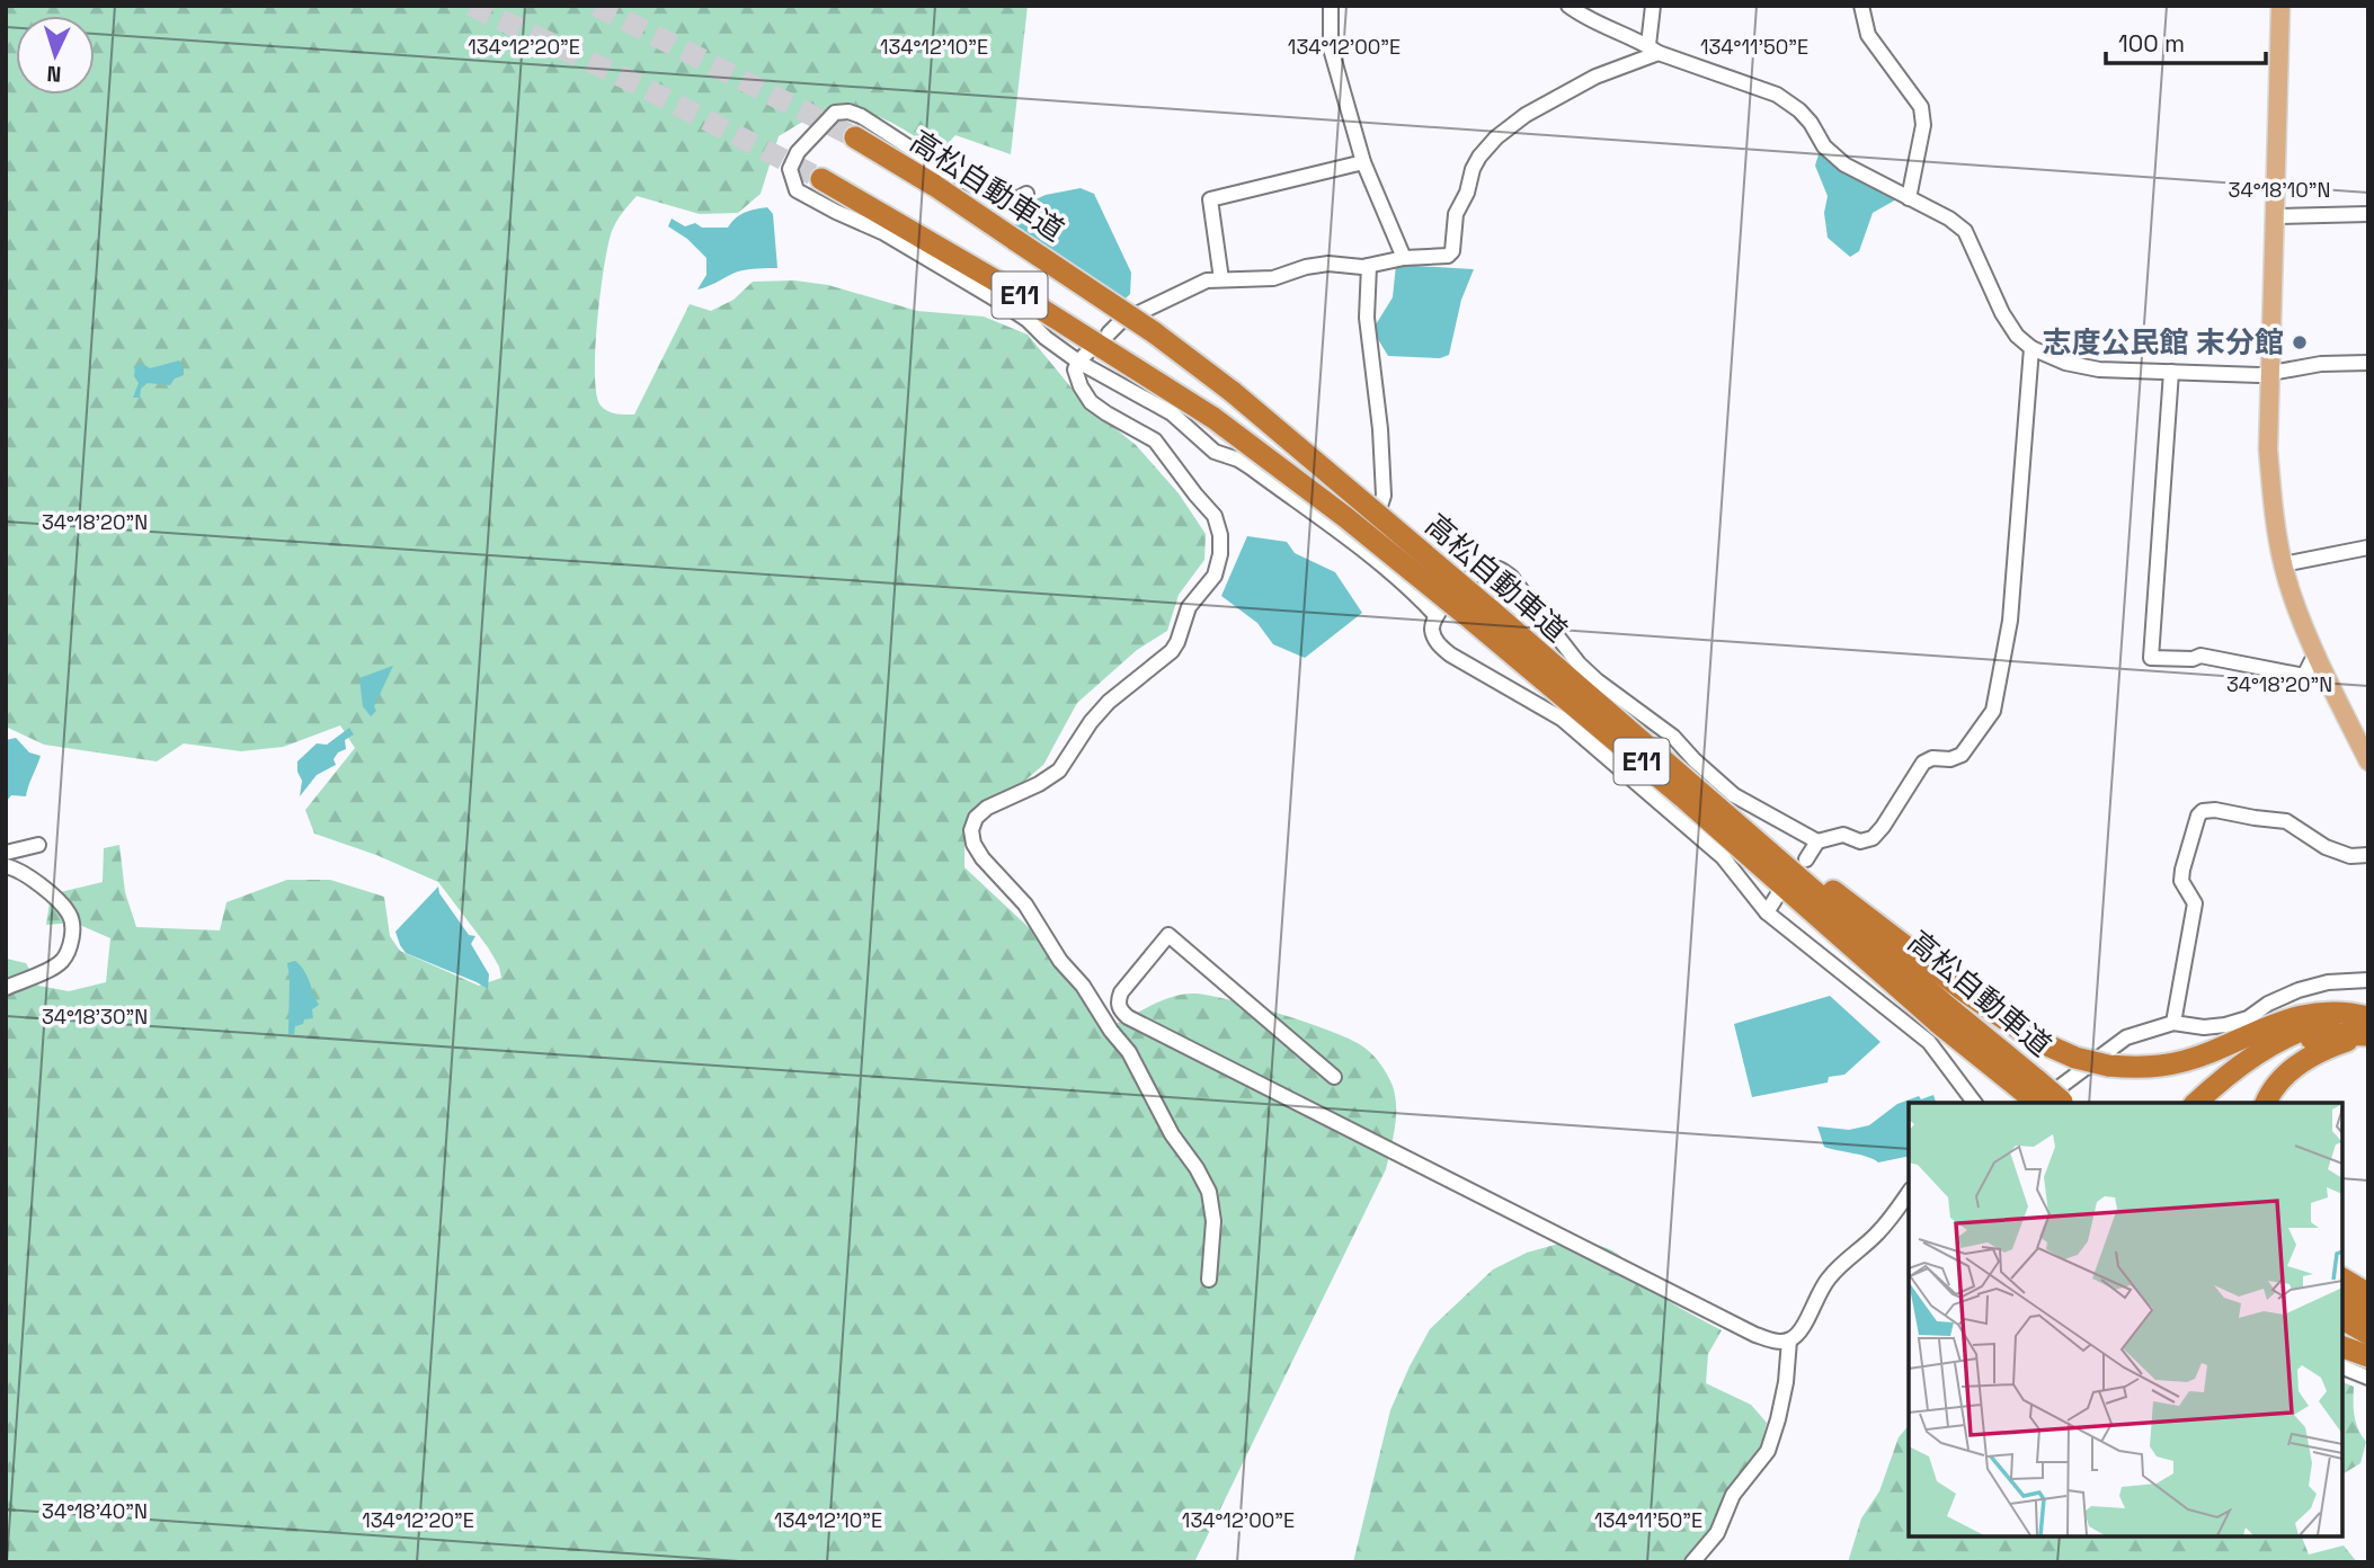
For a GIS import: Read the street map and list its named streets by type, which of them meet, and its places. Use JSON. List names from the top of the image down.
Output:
{
  "streets": {
    "highway": ["高松自動車道", "E11"]
  },
  "places": ["志度公民館 末分館"],
  "scale_bar": "100 m",
  "north": "bottom",
  "coordinates": [
    "134°12'20\"E",
    "134°12'10\"E",
    "134°12'00\"E",
    "134°11'50\"E",
    "34°18'10\"N",
    "34°18'20\"N",
    "34°18'30\"N",
    "34°18'40\"N"
  ]
}
